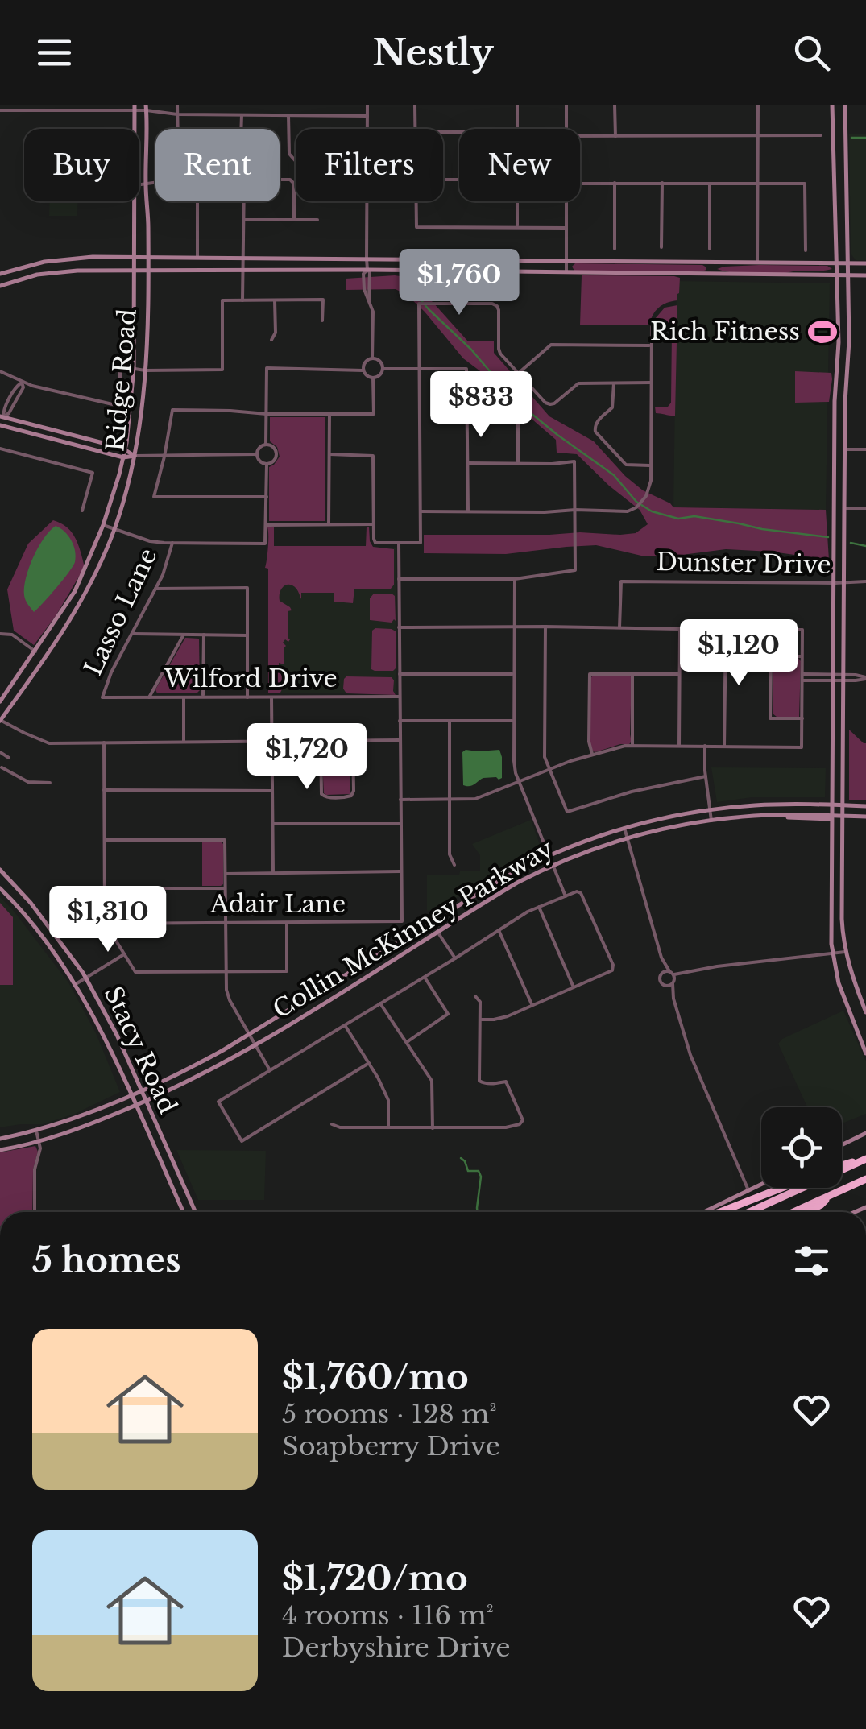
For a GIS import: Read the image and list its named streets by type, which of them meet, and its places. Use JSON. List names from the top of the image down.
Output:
{
  "streets": {
    "main road": ["Ridge Road", "Collin McKinney Parkway", "Stacy Road"],
    "street": [
      "Dunster Drive",
      "Lasso Lane",
      "Wilford Drive",
      "Adair Lane"
    ]
  },
  "crossings": [
    ["Lasso Lane", "Wilford Drive"],
    ["Collin McKinney Parkway", "Stacy Road"]
  ],
  "places": {
    "sports": ["Rich Fitness"]
  },
  "page": {
    "header": "Nestly",
    "chip": [
      "Buy",
      "Rent",
      "Filters",
      "New"
    ],
    "price": [
      "$1,760",
      "$833",
      "$1,120",
      "$1,720",
      "$1,310"
    ],
    "heading": "5 homes",
    "list": [
      {
        "name": "$1,760/mo",
        "note": "5 rooms · 128 m² · Soapberry Drive"
      },
      {
        "name": "$1,720/mo",
        "note": "4 rooms · 116 m² · Derbyshire Drive"
      }
    ]
  }
}
